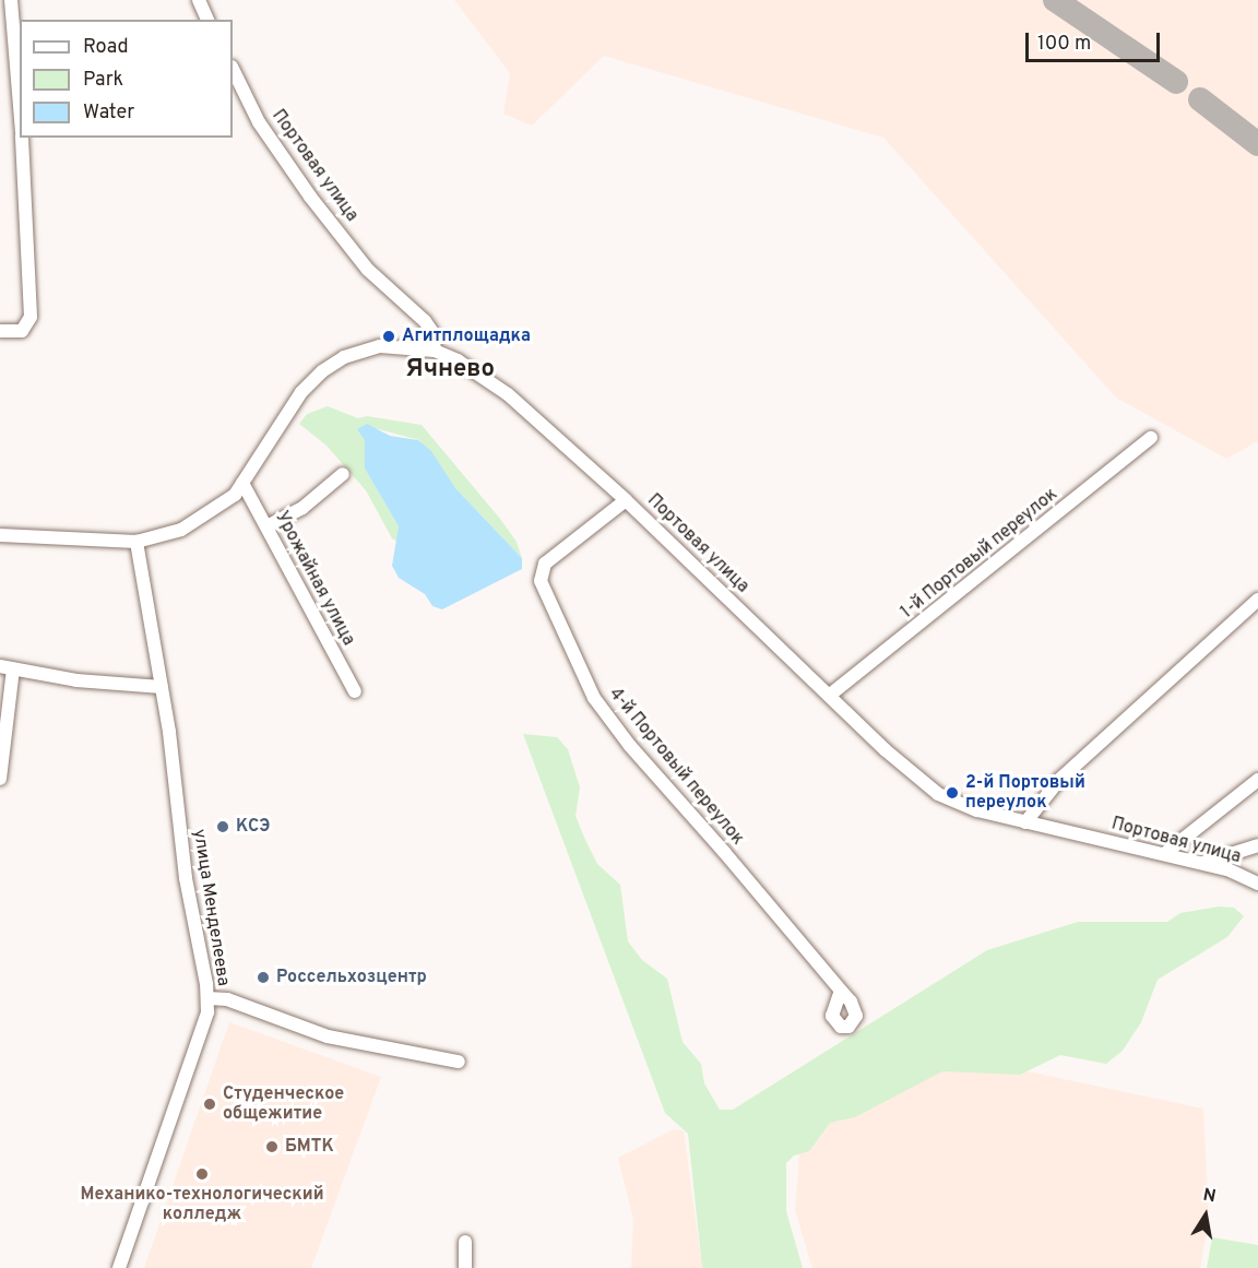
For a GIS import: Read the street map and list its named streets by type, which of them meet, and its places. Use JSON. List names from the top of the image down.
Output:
{
  "streets": {
    "street": [
      "Портовая улица",
      "1-й Портовый переулок",
      "Урожайная улица",
      "4-й Портовый переулок",
      "улица Менделеева"
    ]
  },
  "crossings": [
    ["Портовая улица", "1-й Портовый переулок"],
    ["Портовая улица", "4-й Портовый переулок"]
  ],
  "districts": ["Ячнево"],
  "places": [
    "Агитплощадка",
    "2-й Портовый переулок",
    "КСЭ",
    "Россельхозцентр",
    "Студенческое общежитие",
    "БМТК",
    "Механико-технологический колледж"
  ],
  "legend": ["Road", "Park", "Water"],
  "scale_bar": "100 m",
  "north": "top"
}
